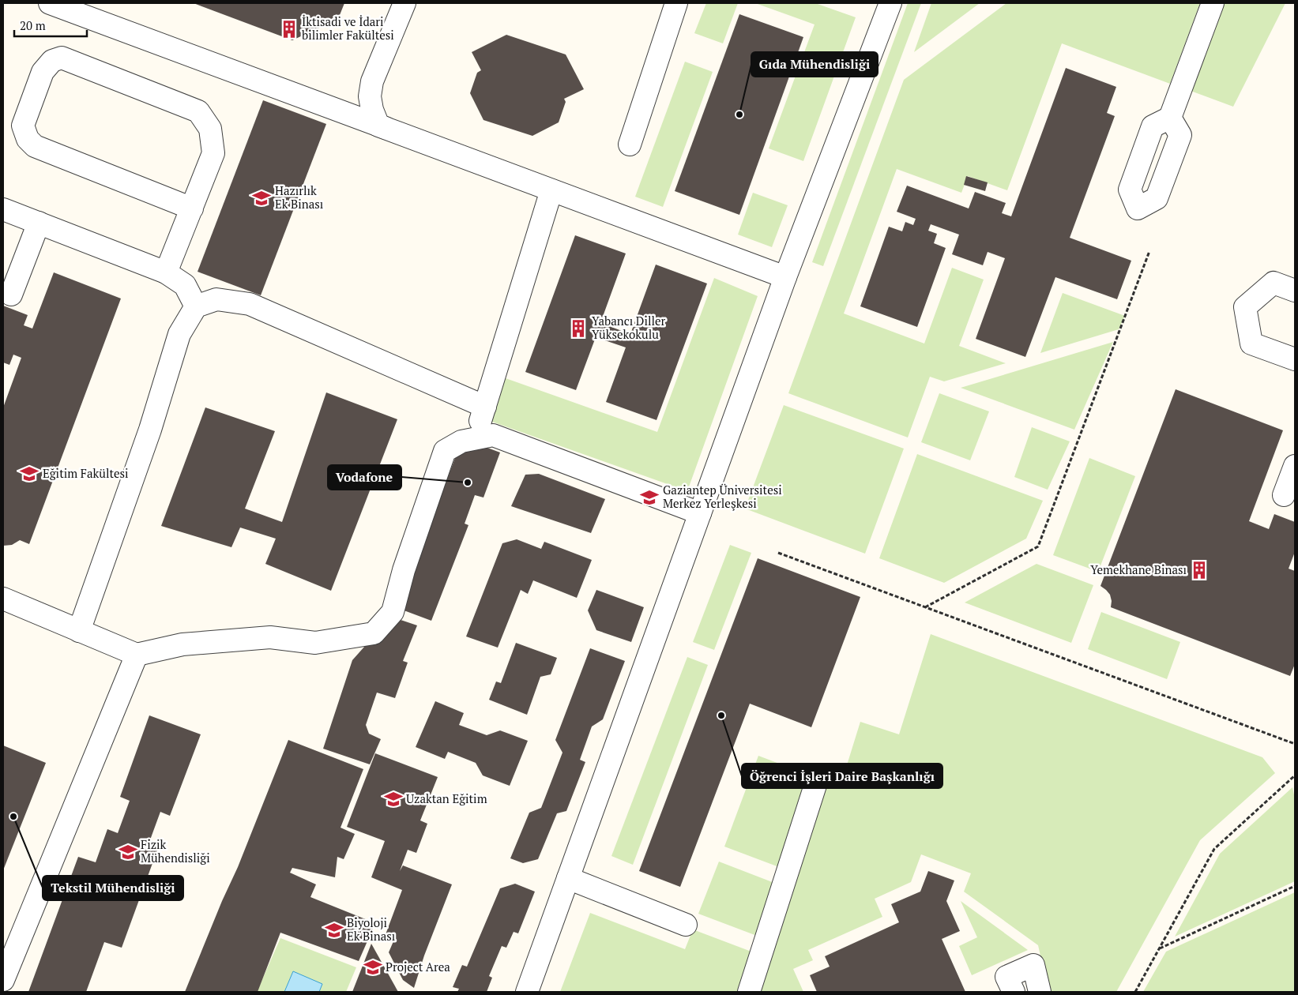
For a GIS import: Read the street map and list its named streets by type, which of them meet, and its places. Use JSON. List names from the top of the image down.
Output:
{
  "places": {
    "building": ["İktisadi ve İdari bilimler Fakültesi", "Yabancı Diller Yüksekokulu", "Yemekhane Binası"],
    "other": [
      "Gıda Mühendisliği",
      "Vodafone",
      "Öğrenci İşleri Daire Başkanlığı",
      "Tekstil Mühendisliği"
    ],
    "school or university": [
      "Hazırlık Ek Binası",
      "Eğitim Fakültesi",
      "Gaziantep Üniversitesi Merkez Yerleşkesi",
      "Uzaktan Eğitim",
      "Fizik Mühendisliği",
      "Biyoloji Ek Binası",
      "Project Area"
    ]
  },
  "scale_bar": "20 m"
}
